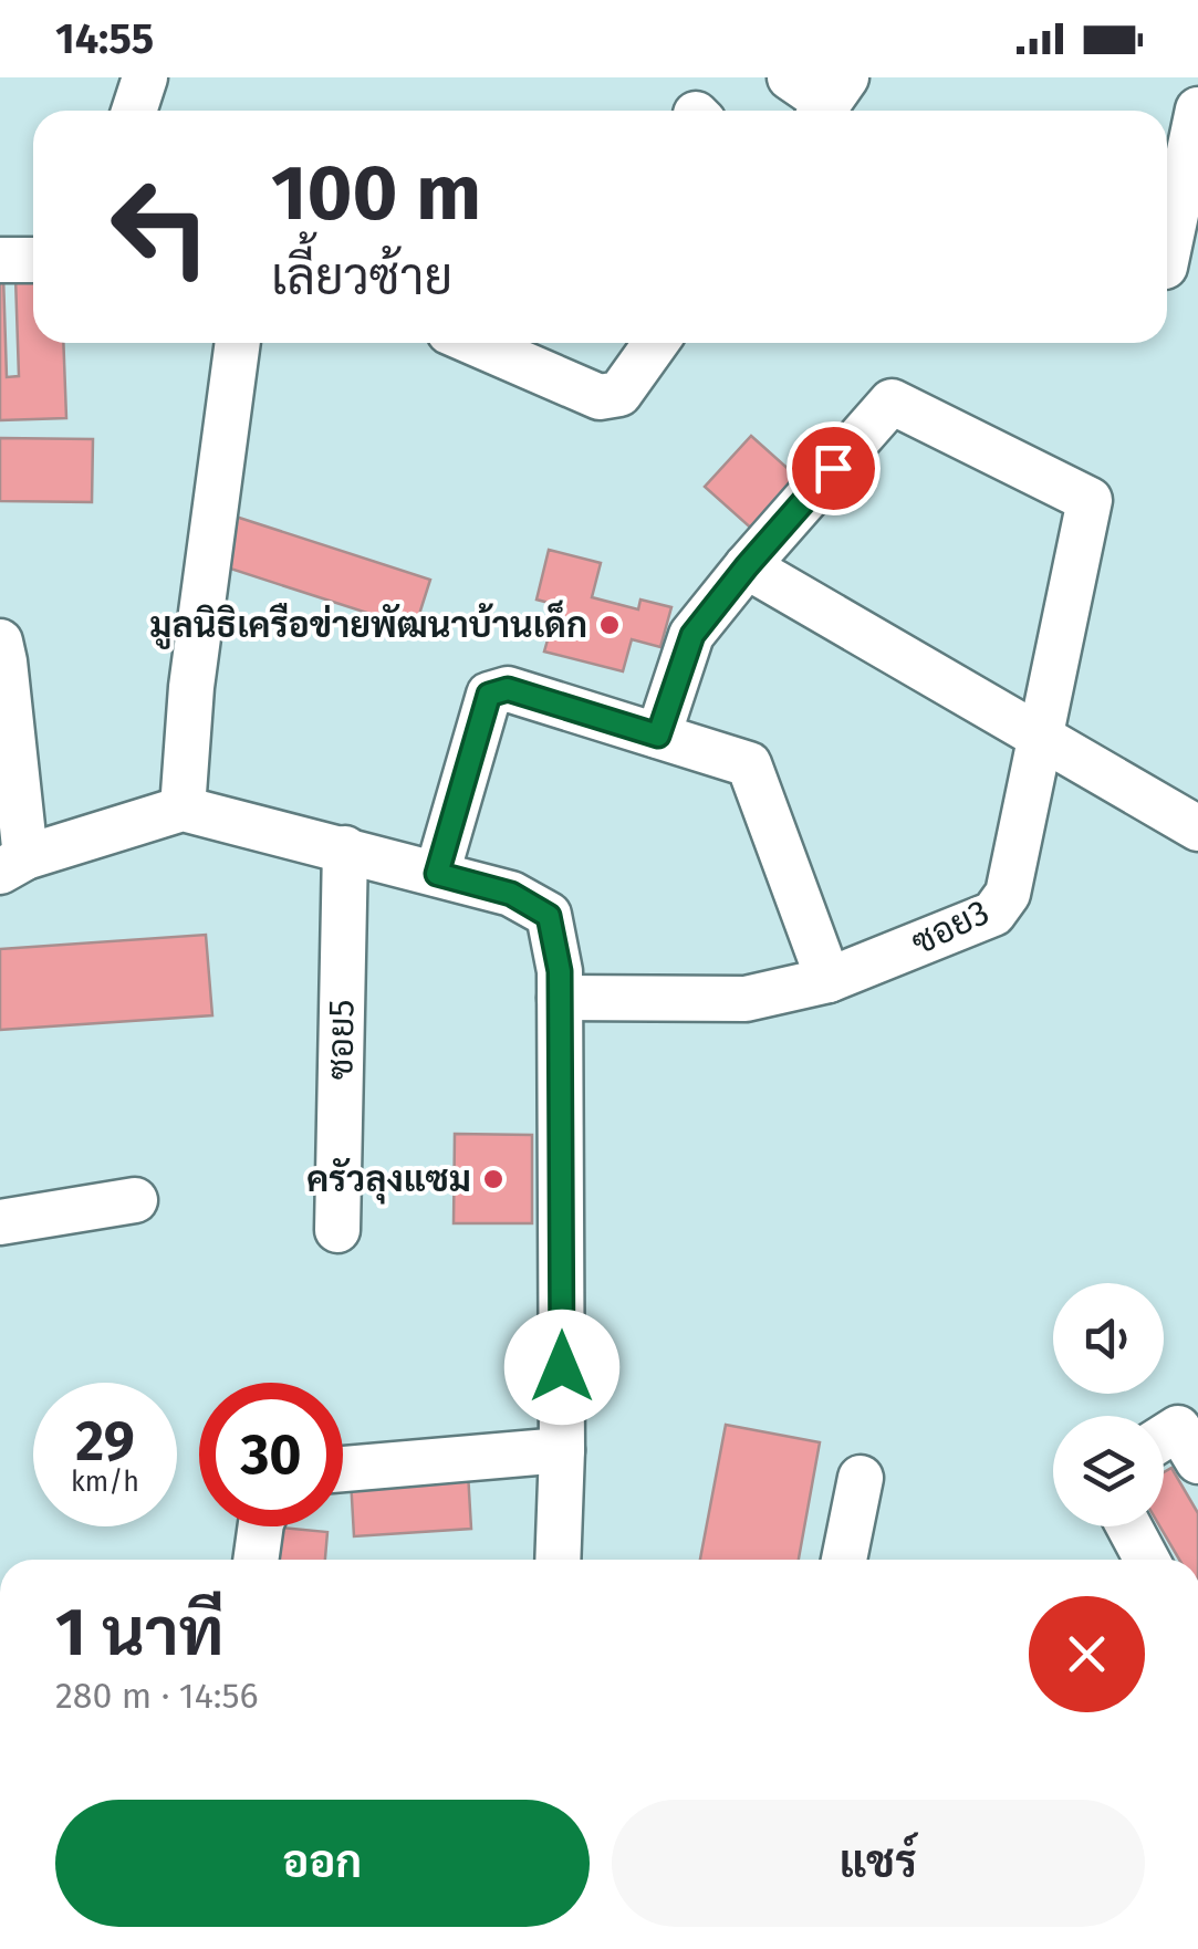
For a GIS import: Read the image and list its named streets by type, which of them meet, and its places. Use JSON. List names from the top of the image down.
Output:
{
  "streets": {
    "street": ["ซอย3", "ซอย5"]
  },
  "places": ["มูลนิธิเครือข่ายพัฒนาบ้านเด็ก", "ครัวลุงแซม"],
  "page": {
    "status": "14:55",
    "turn": ["100 m", "เลี้ยวซ้าย"],
    "speed": "29 km/h",
    "limit": "30",
    "heading": ["1 นาที", "280 m · 14:56"],
    "buttons": ["ออก", "แชร์"]
  }
}
